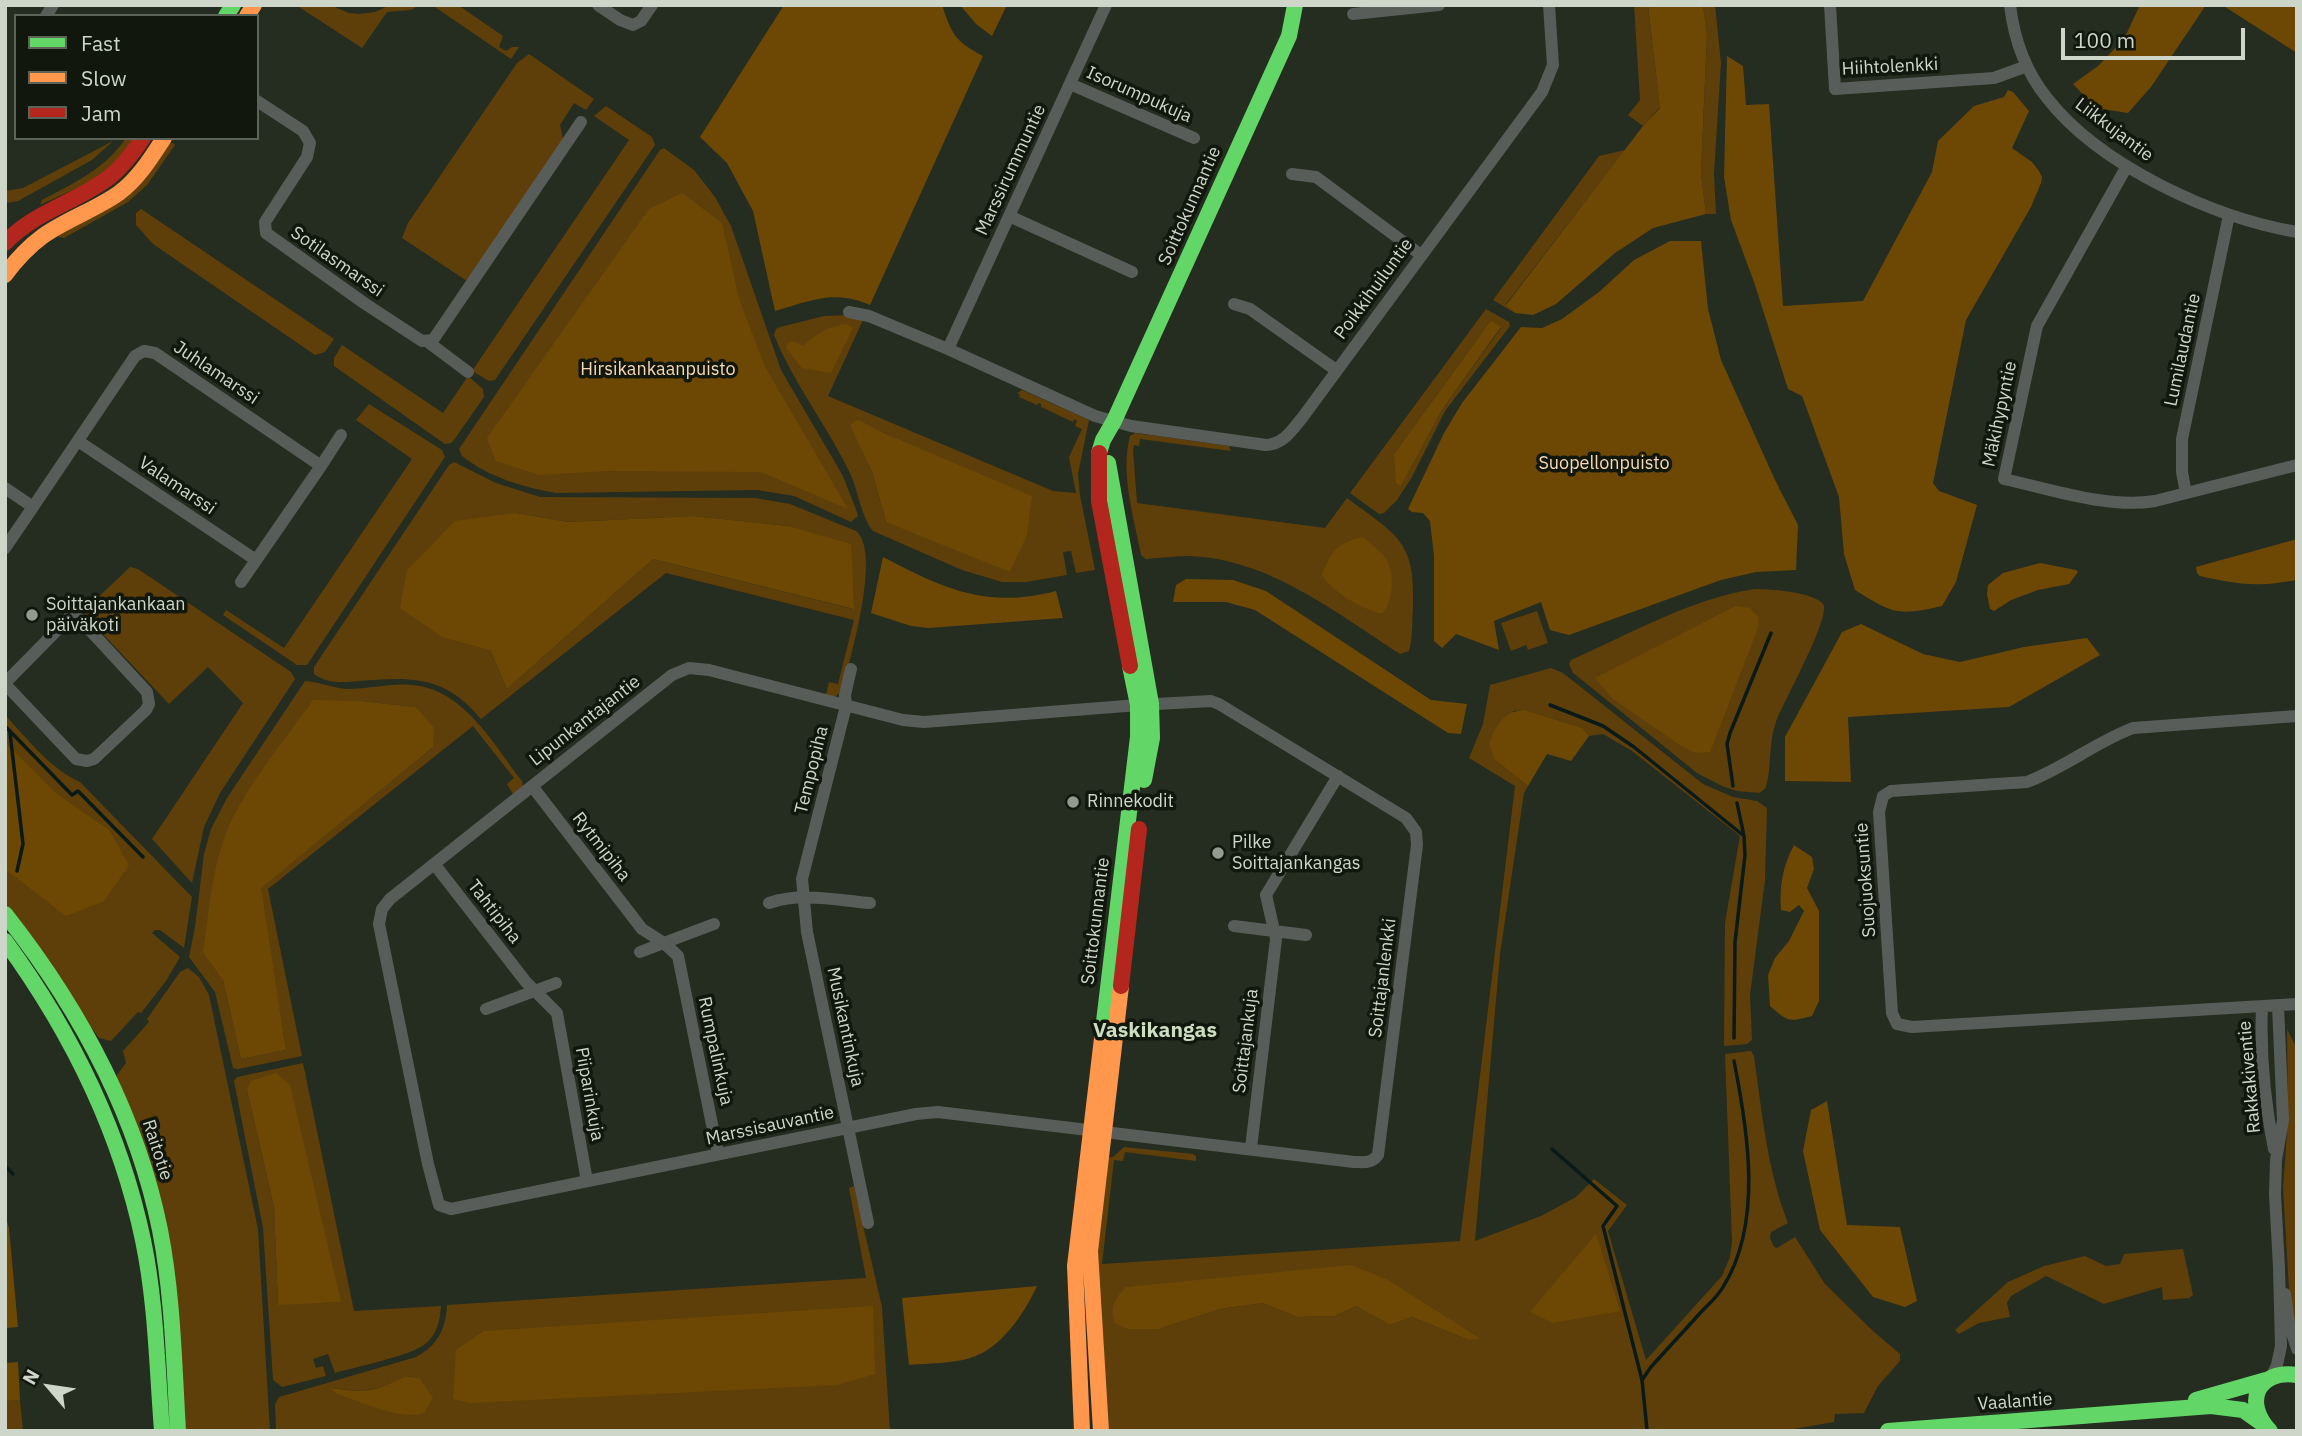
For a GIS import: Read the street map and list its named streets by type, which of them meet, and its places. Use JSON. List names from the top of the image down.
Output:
{
  "streets": {
    "street": [
      "Hiihtolenkki",
      "Isorumpukuja",
      "Liikkujantie",
      "Marssirummuntie",
      "Soittokunnantie",
      "Sotilasmarssi",
      "Poikkihuiluntie",
      "Lumilaudantie",
      "Juhlamarssi",
      "Mäkihypyntie",
      "Valamarssi",
      "Lipunkantajantie",
      "Tempopiha",
      "Rytmipiha",
      "Suojuoksuntie",
      "Tahtipiha",
      "Soittajanlenkki",
      "Musikantinkuja",
      "Soittajankuja",
      "Rumpalinkuja",
      "Rakkakiventie",
      "Piiparinkuja",
      "Marssisauvantie",
      "Raitotie",
      "Vaalantie"
    ]
  },
  "crossings": [
    ["Hiihtolenkki", "Liikkujantie"],
    ["Isorumpukuja", "Marssirummuntie"],
    ["Liikkujantie", "Lumilaudantie"],
    ["Liikkujantie", "Mäkihypyntie"],
    ["Soittokunnantie", "Poikkihuiluntie"],
    ["Soittokunnantie", "Lipunkantajantie"],
    ["Soittokunnantie", "Soittajanlenkki"],
    ["Soittokunnantie", "Marssisauvantie"],
    ["Lumilaudantie", "Mäkihypyntie"],
    ["Juhlamarssi", "Valamarssi"],
    ["Lipunkantajantie", "Tempopiha"],
    ["Lipunkantajantie", "Rytmipiha"],
    ["Lipunkantajantie", "Tahtipiha"],
    ["Lipunkantajantie", "Soittajanlenkki"],
    ["Lipunkantajantie", "Marssisauvantie"],
    ["Tempopiha", "Musikantinkuja"],
    ["Rytmipiha", "Rumpalinkuja"],
    ["Suojuoksuntie", "Rakkakiventie"],
    ["Tahtipiha", "Piiparinkuja"],
    ["Soittajanlenkki", "Soittajankuja"],
    ["Soittajanlenkki", "Marssisauvantie"],
    ["Musikantinkuja", "Marssisauvantie"],
    ["Rumpalinkuja", "Marssisauvantie"],
    ["Rakkakiventie", "Vaalantie"],
    ["Piiparinkuja", "Marssisauvantie"]
  ],
  "districts": ["Vaskikangas"],
  "parks": ["Hirsikankaanpuisto", "Suopellonpuisto"],
  "places": ["Soittajankankaan päiväkoti", "Rinnekodit", "Pilke Soittajankangas"],
  "legend": ["Fast", "Slow", "Jam"],
  "scale_bar": "100 m",
  "north": "top left"
}
